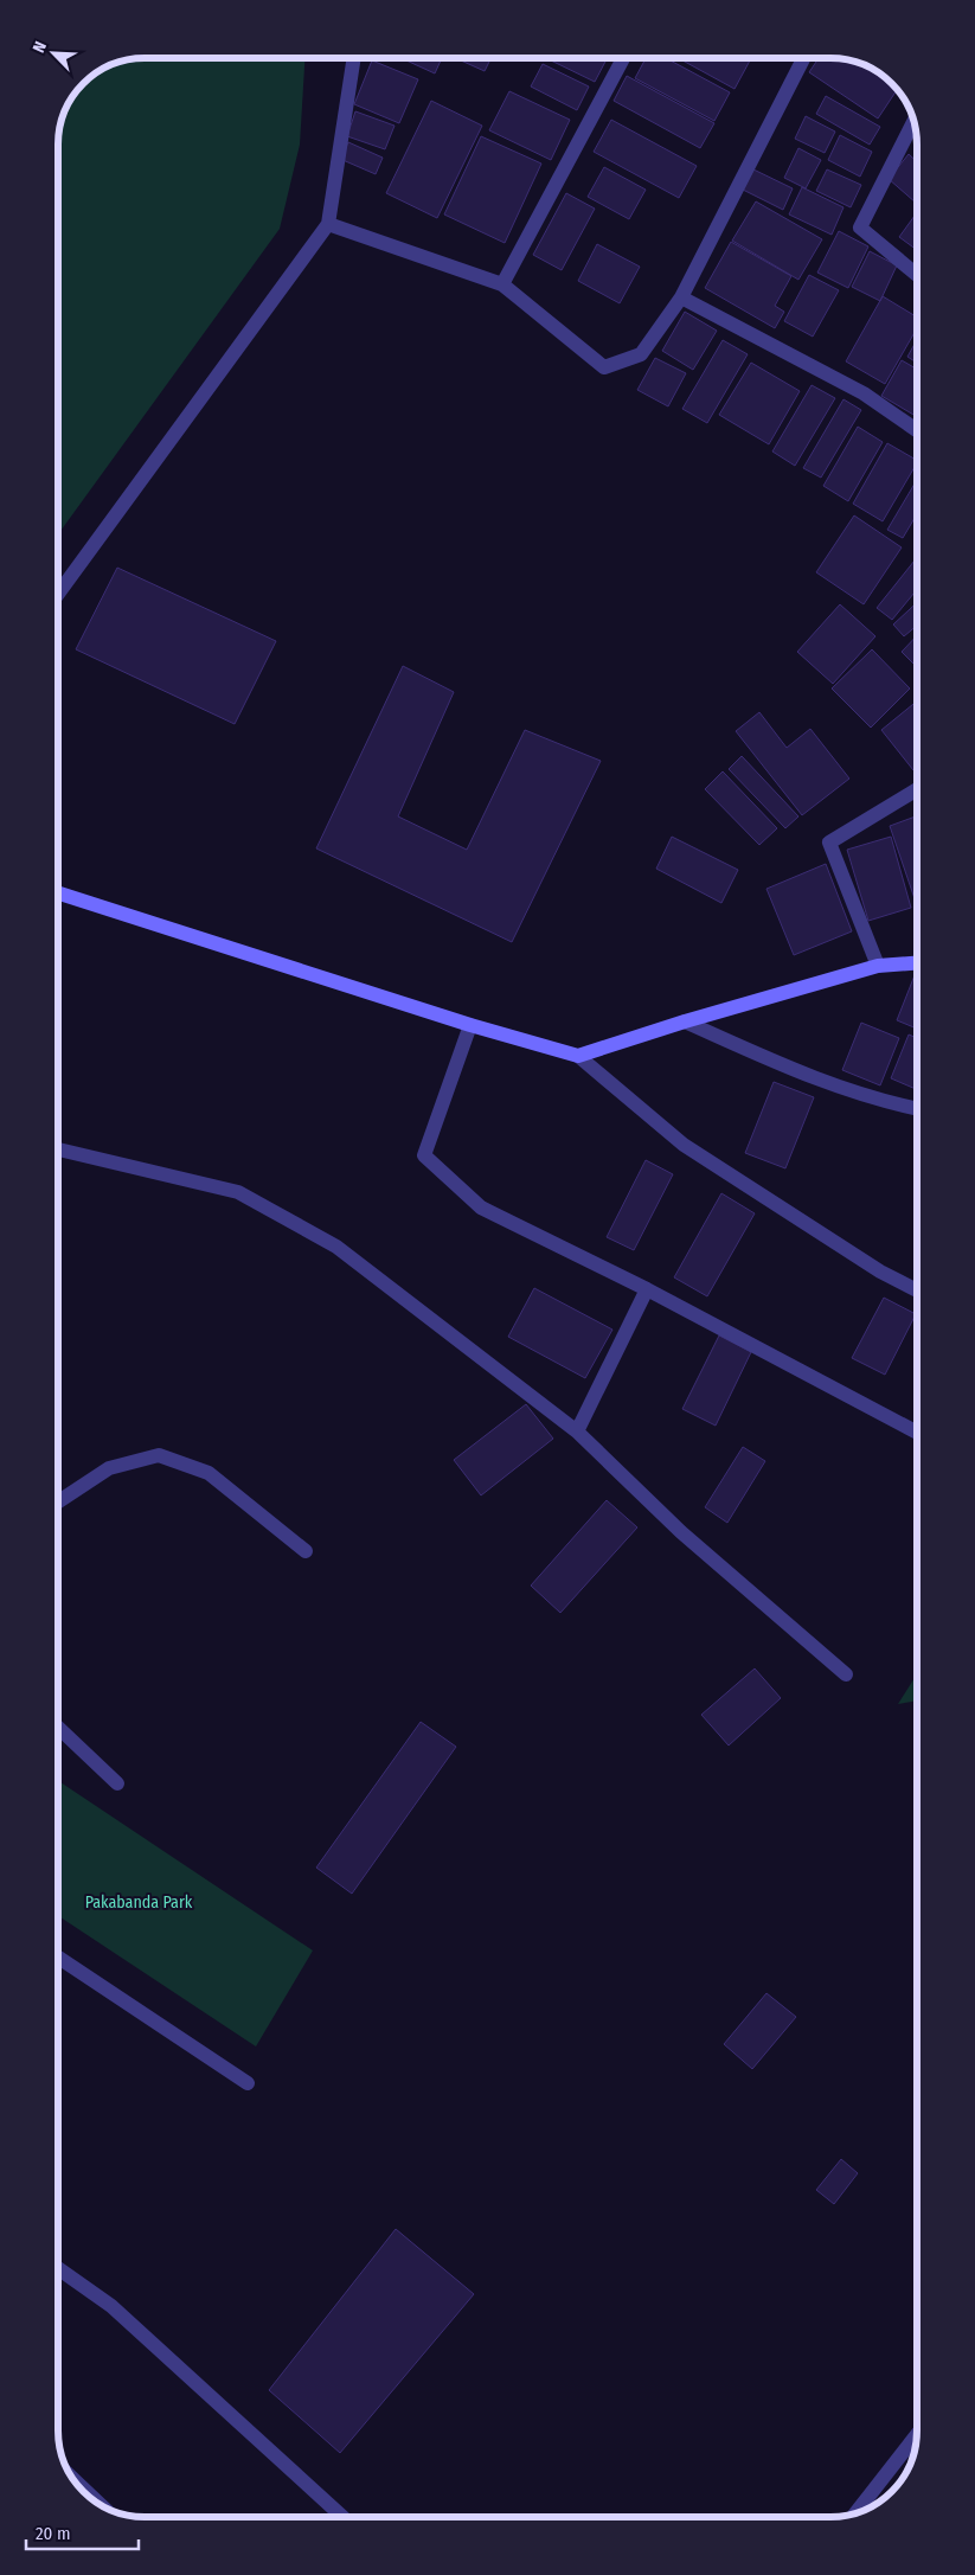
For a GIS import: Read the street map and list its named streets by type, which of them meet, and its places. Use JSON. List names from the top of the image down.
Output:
{
  "parks": ["Pakabanda Park"],
  "scale_bar": "20 m",
  "north": "top left"
}
